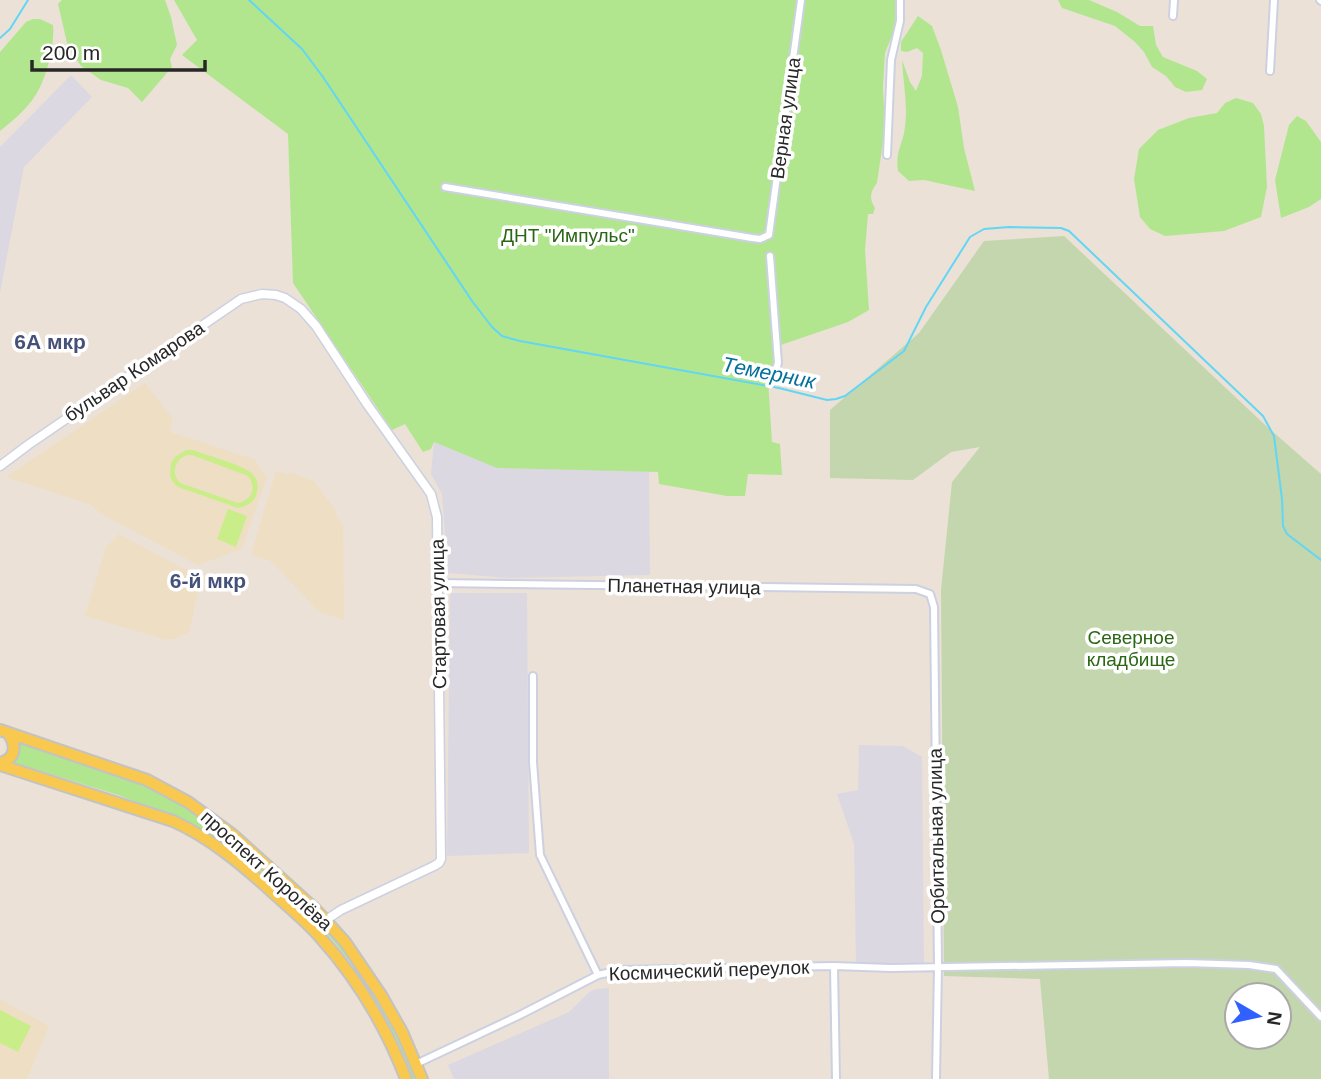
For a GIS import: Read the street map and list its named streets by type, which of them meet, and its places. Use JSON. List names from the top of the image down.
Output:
{
  "streets": {
    "main road": ["проспект Королёва"],
    "street": [
      "Верная улица",
      "бульвар Комарова",
      "Планетная улица",
      "Стартовая улица",
      "Орбитальная улица",
      "Космический переулок"
    ]
  },
  "crossings": [
    ["бульвар Комарова", "Стартовая улица"],
    ["Планетная улица", "Стартовая улица"],
    ["Планетная улица", "Орбитальная улица"],
    ["Стартовая улица", "проспект Королёва"],
    ["Орбитальная улица", "Космический переулок"],
    ["проспект Королёва", "Космический переулок"]
  ],
  "districts": ["6А мкр", "6-й мкр"],
  "water": ["Темерник"],
  "parks": ["ДНТ \"Импульс\"", "Северное кладбище"],
  "scale_bar": "200 m",
  "north": "right"
}
